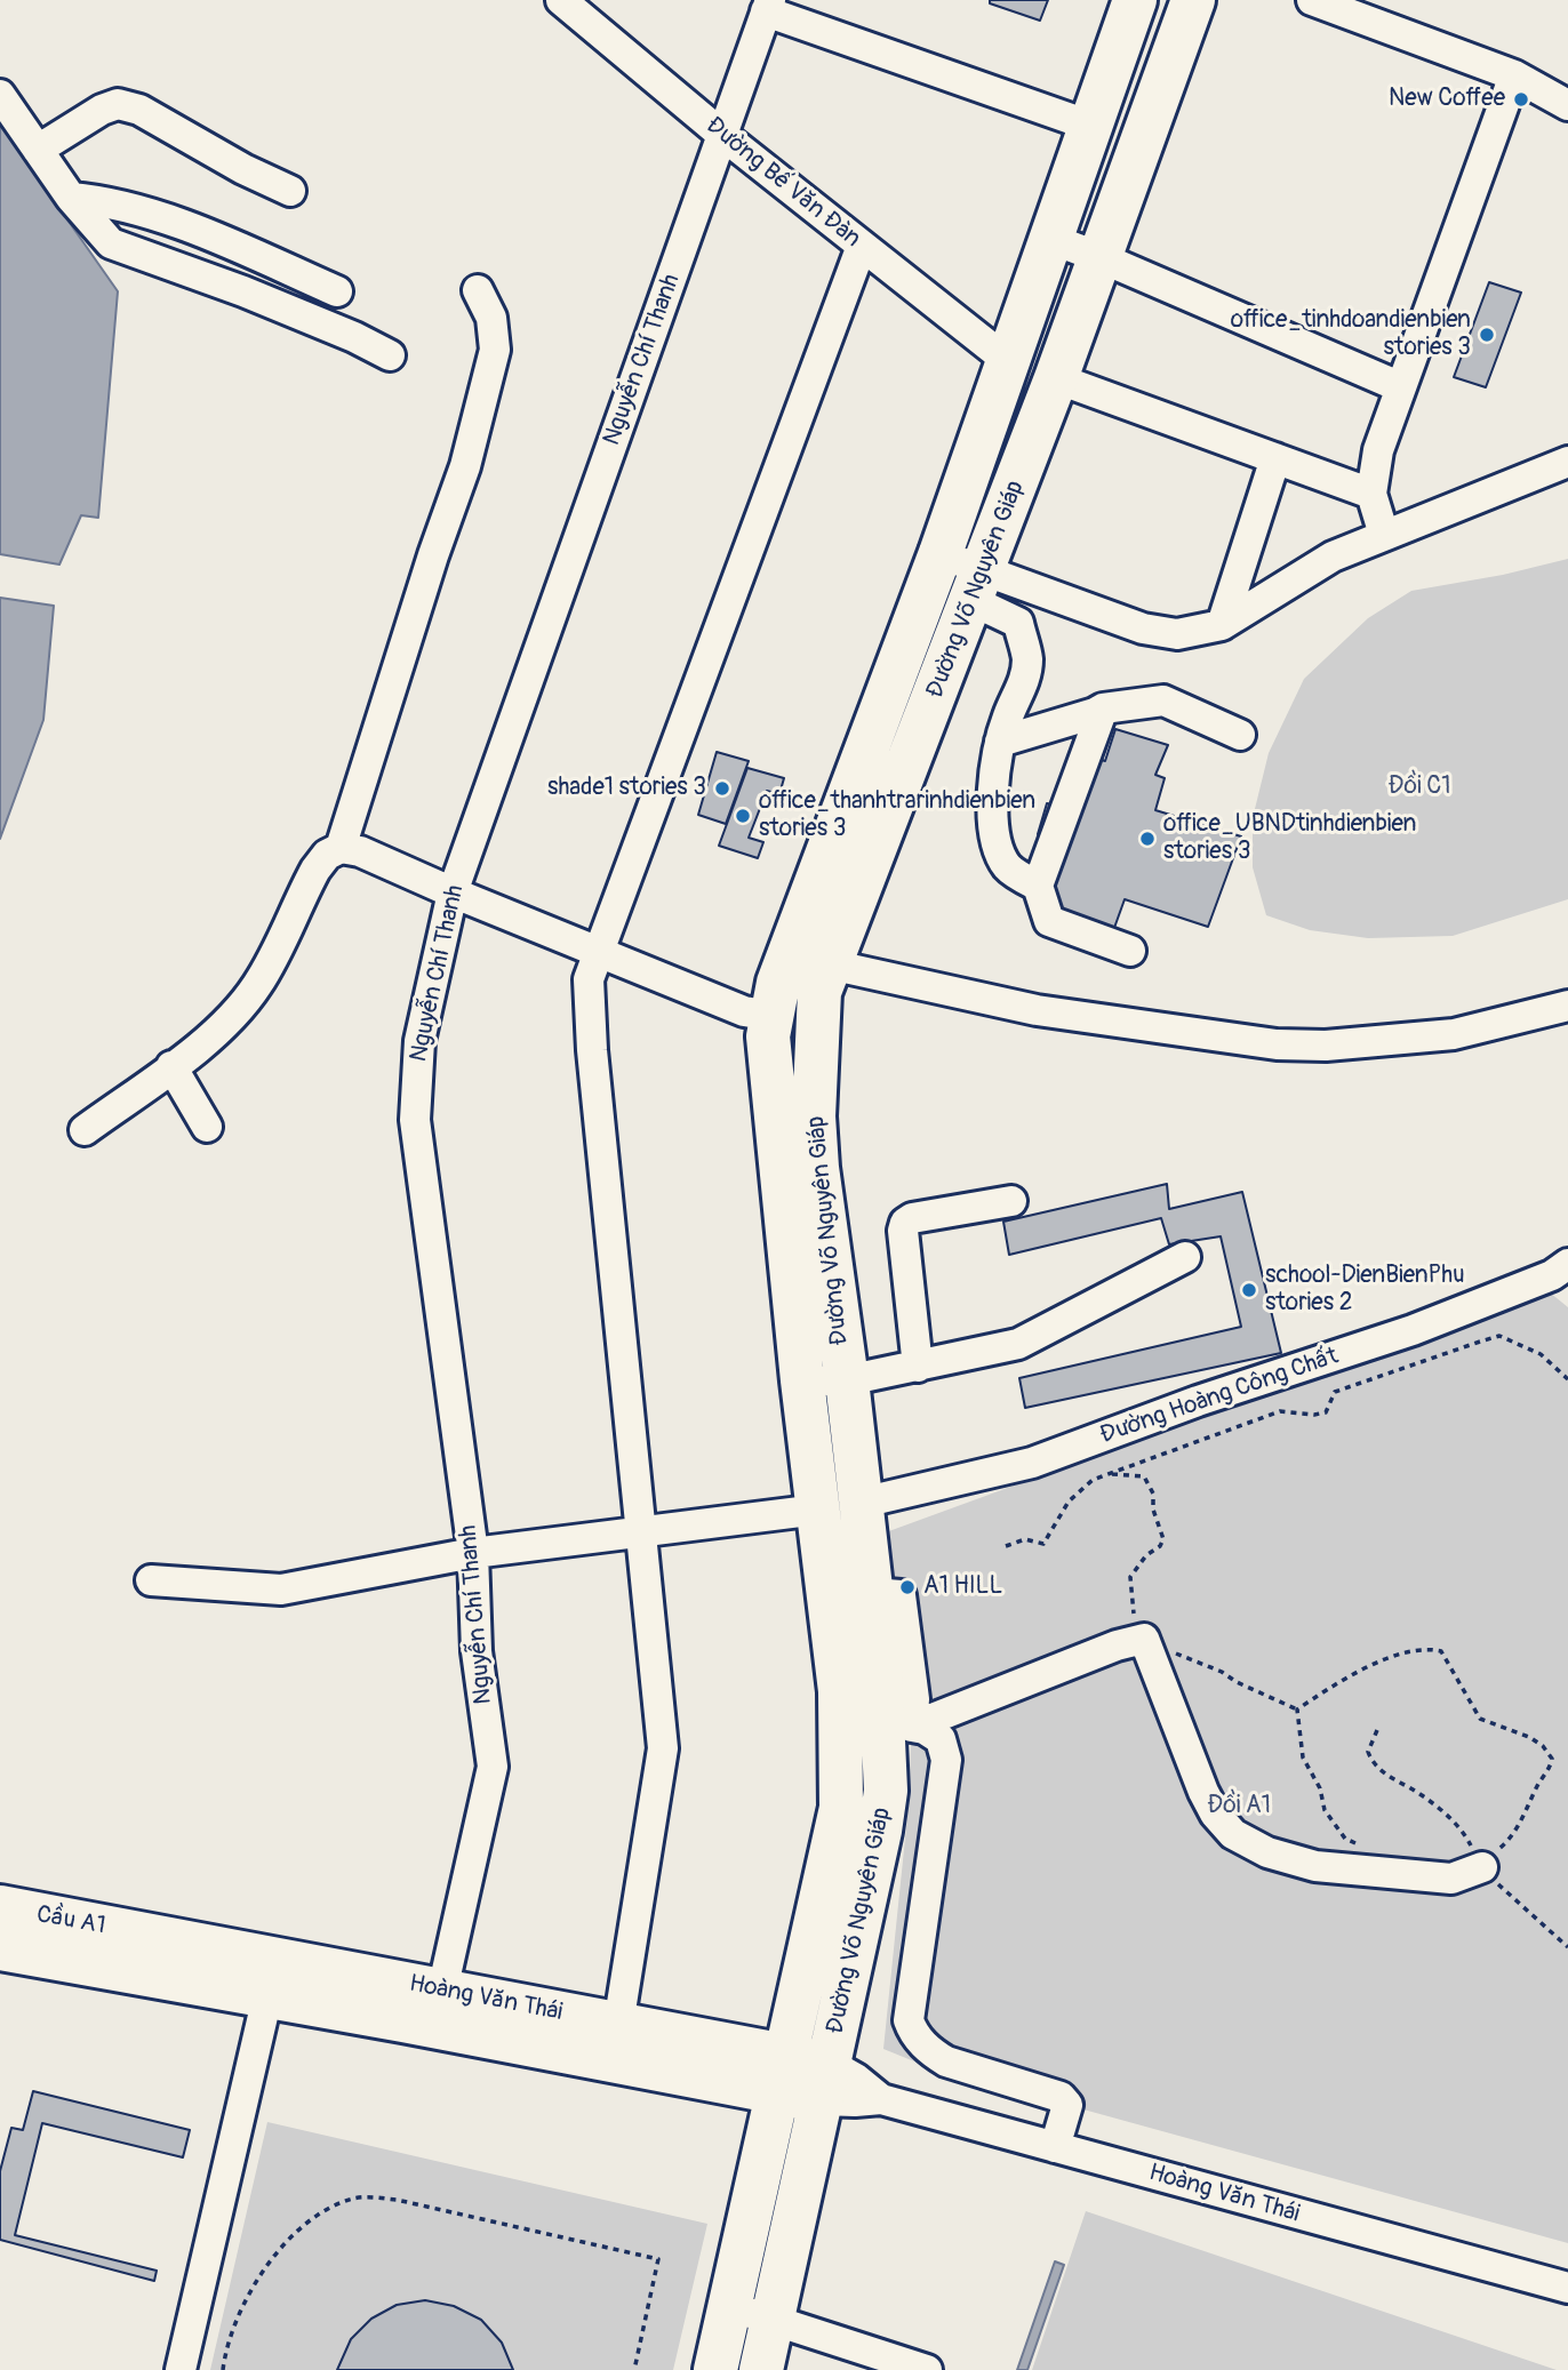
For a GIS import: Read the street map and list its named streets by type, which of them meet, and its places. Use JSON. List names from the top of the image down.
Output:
{
  "streets": {
    "highway": ["Đường Võ Nguyên Giáp", "Cầu A1", "Hoàng Văn Thái"],
    "street": ["Đường Bế Văn Đàn", "Nguyễn Chí Thanh", "Đường Hoàng Công Chất"]
  },
  "crossings": [
    ["Đường Bế Văn Đàn", "Nguyễn Chí Thanh"],
    ["Đường Bế Văn Đàn", "Đường Võ Nguyên Giáp"],
    ["Nguyễn Chí Thanh", "Hoàng Văn Thái"],
    ["Đường Võ Nguyên Giáp", "Đường Hoàng Công Chất"],
    ["Đường Võ Nguyên Giáp", "Hoàng Văn Thái"],
    ["Cầu A1", "Hoàng Văn Thái"]
  ],
  "parks": ["Đồi C1", "Đồi A1"],
  "places": [
    "New Coffee",
    "office_tinhdoandienbien stories 3",
    "shade1 stories 3",
    "office_thanhtrarinhdienbien stories 3",
    "office_UBNDtinhdienbien stories 3",
    "school-DienBienPhu stories 2",
    "A1 HILL"
  ]
}
